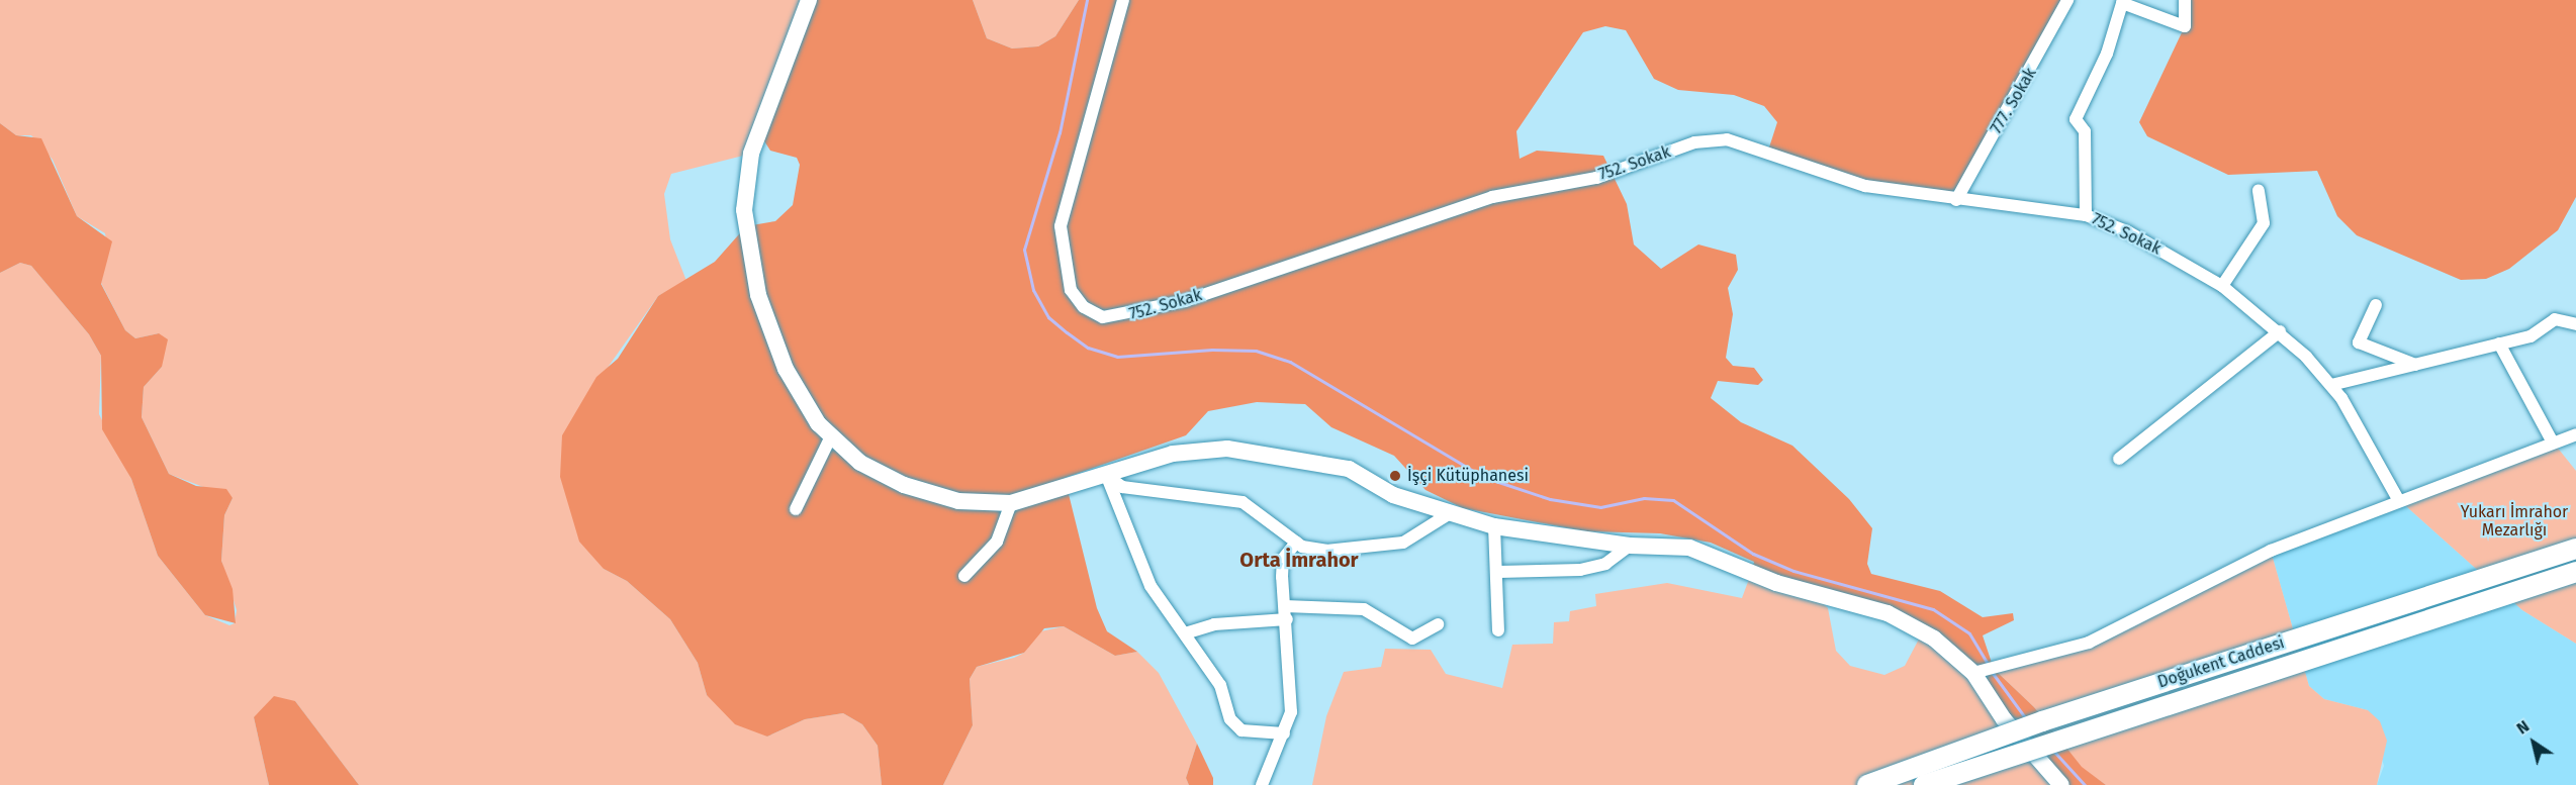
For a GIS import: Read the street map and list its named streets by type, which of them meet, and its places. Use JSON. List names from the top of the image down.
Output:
{
  "streets": {
    "main road": ["Doğukent Caddesi"],
    "street": ["777. Sokak", "752. Sokak"]
  },
  "crossings": [
    ["777. Sokak", "752. Sokak"]
  ],
  "districts": ["Orta İmrahor"],
  "parks": ["Yukarı İmrahor Mezarlığı"],
  "places": ["İşçi Kütüphanesi"],
  "north": "top left"
}
